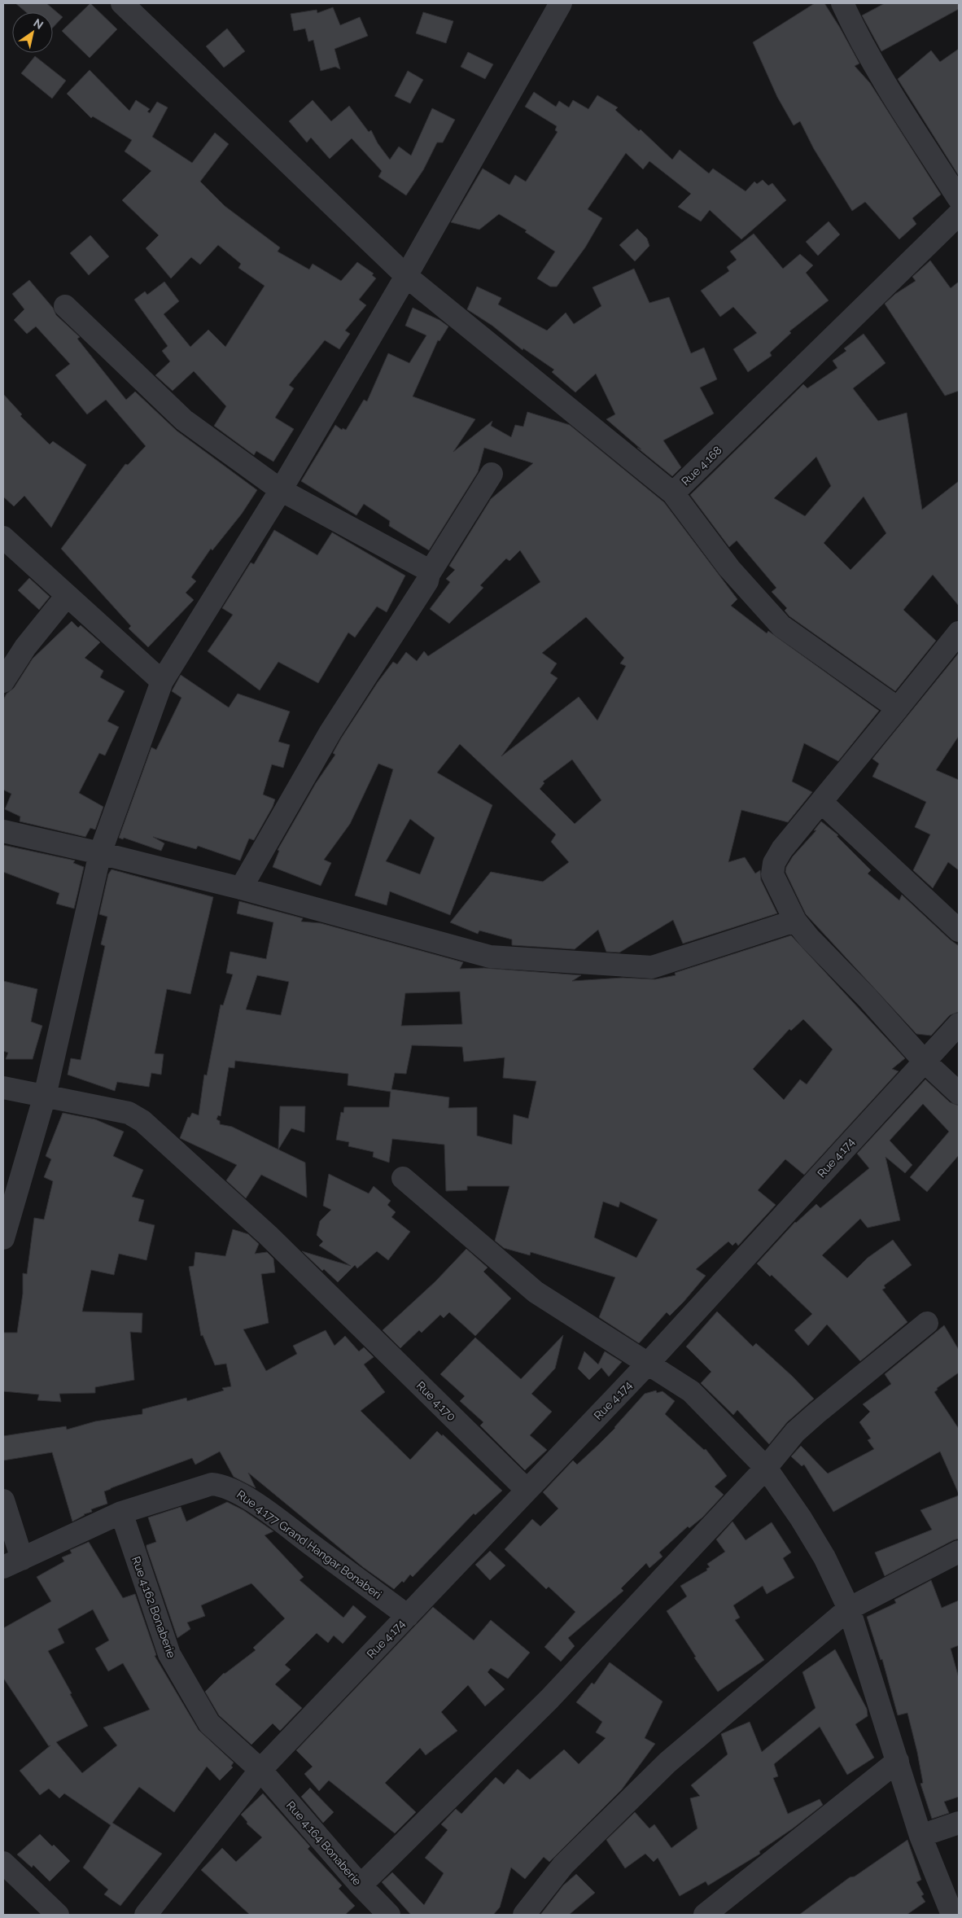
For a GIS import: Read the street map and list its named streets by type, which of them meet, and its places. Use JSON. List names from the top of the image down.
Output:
{
  "streets": {
    "street": [
      "Rue 4.168",
      "Rue 4.174",
      "Rue 4.170",
      "Rue 4.177 Grand Hangar Bonaberi",
      "Rue 4.162 Bonaberie",
      "Rue 4.164 Bonaberie"
    ]
  },
  "crossings": [
    ["Rue 4.174", "Rue 4.170"],
    ["Rue 4.174", "Rue 4.177 Grand Hangar Bonaberi"],
    ["Rue 4.174", "Rue 4.162 Bonaberie"],
    ["Rue 4.174", "Rue 4.164 Bonaberie"],
    ["Rue 4.177 Grand Hangar Bonaberi", "Rue 4.162 Bonaberie"],
    ["Rue 4.162 Bonaberie", "Rue 4.164 Bonaberie"]
  ],
  "north": "top right"
}
